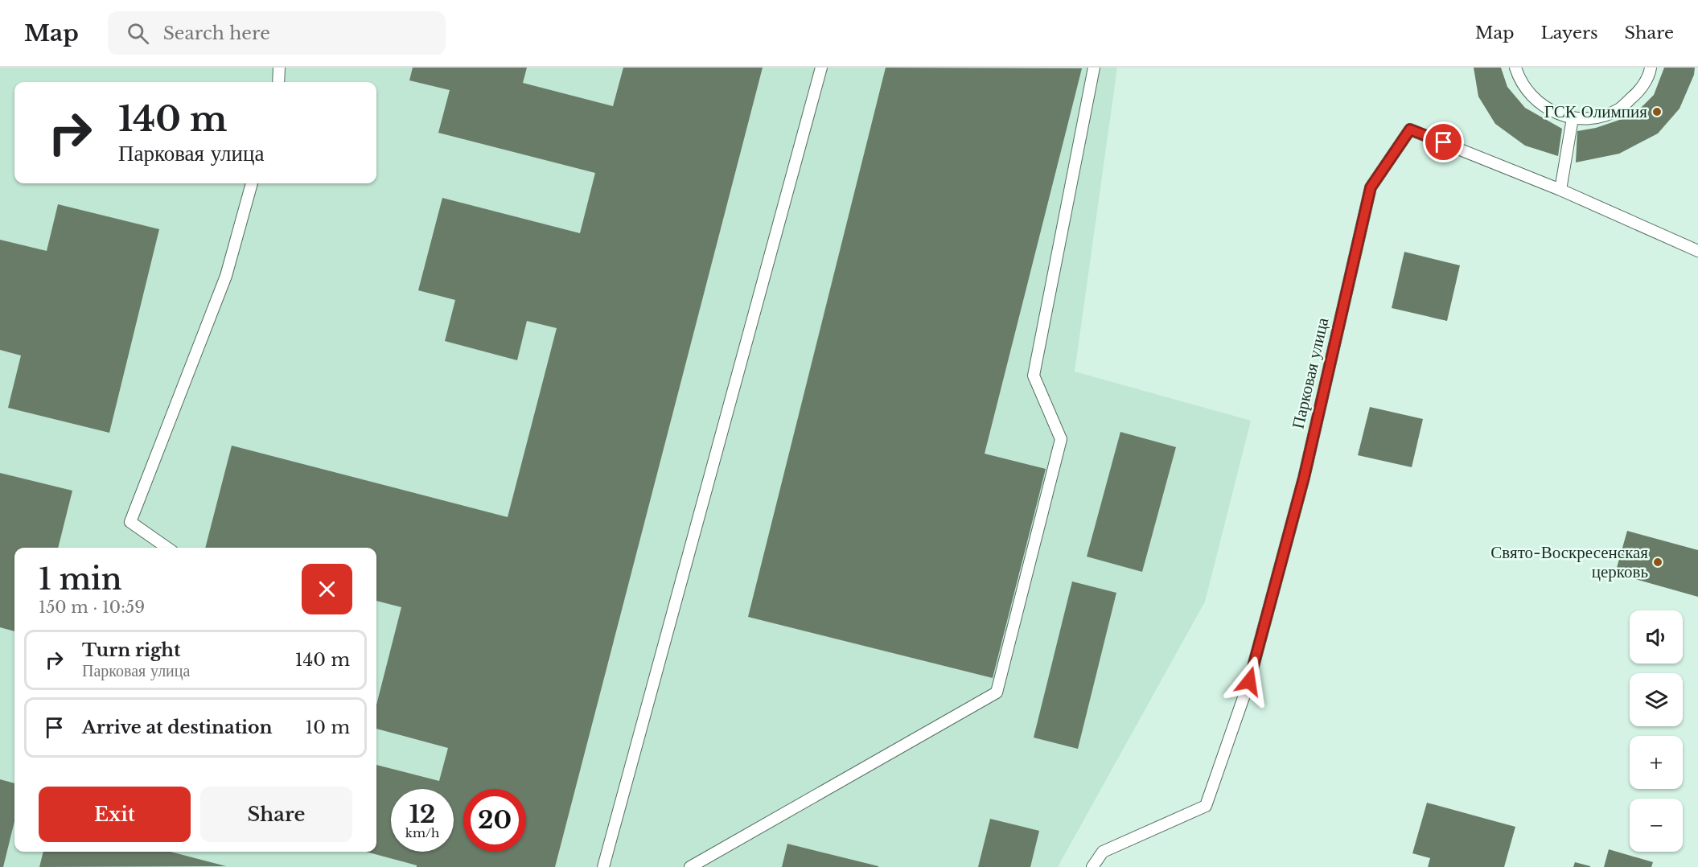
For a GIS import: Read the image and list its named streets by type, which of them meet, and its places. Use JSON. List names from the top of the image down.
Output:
{
  "streets": {
    "lane": ["Парковая улица"]
  },
  "places": ["ГСК Олимпия", "Свято-Воскресенская церковь"],
  "page": {
    "header": "Map",
    "search": "Search here",
    "nav": ["Map", "Layers", "Share"],
    "turn": ["140 m", "Парковая улица"],
    "heading": ["1 min", "150 m · 10:59"],
    "map_buttons": ["+", "−"],
    "list": [
      {
        "name": "Turn right",
        "note": "Парковая улица",
        "value": "140 m"
      },
      {
        "name": "Arrive at destination",
        "value": "10 m"
      }
    ],
    "buttons": ["Exit", "Share"],
    "speed": "12 km/h",
    "limit": "20"
  }
}
